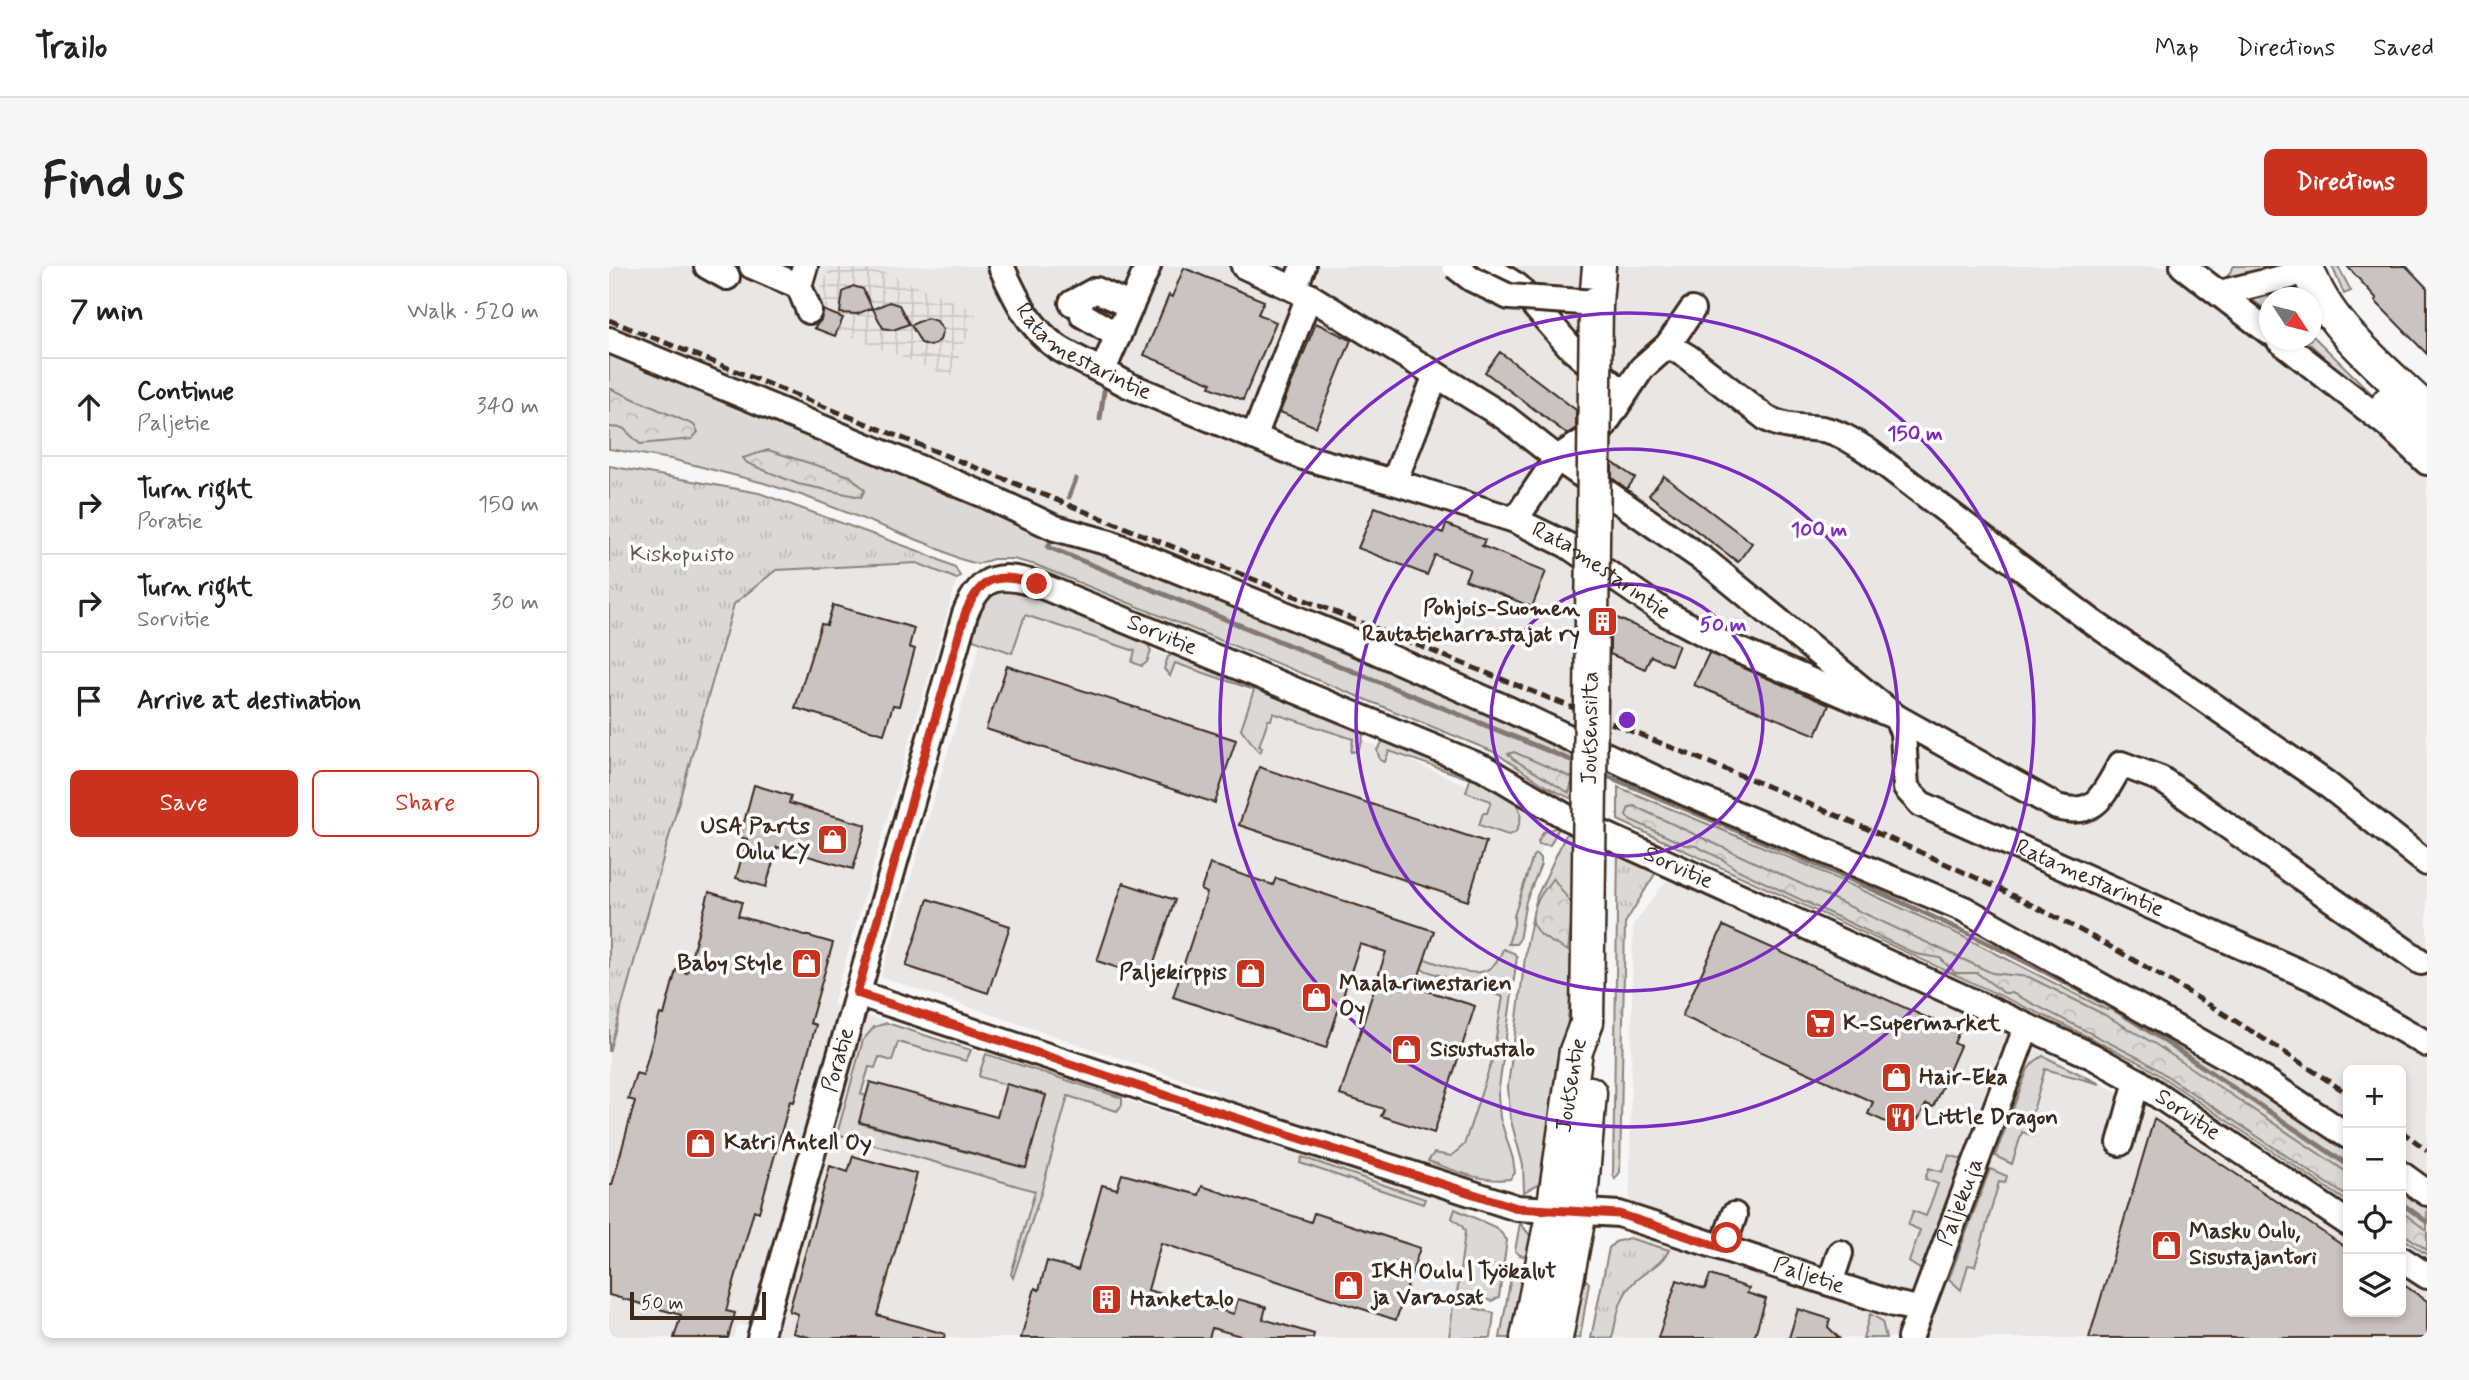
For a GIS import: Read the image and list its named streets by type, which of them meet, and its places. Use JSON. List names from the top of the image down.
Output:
{
  "streets": {
    "main road": ["Joutsensilta", "Joutsentie"],
    "street": [
      "Ratamestarintie",
      "Sorvitie",
      "Poratie",
      "Paljekuja",
      "Paljetie"
    ]
  },
  "crossings": [
    ["Sorvitie", "Poratie"],
    ["Sorvitie", "Paljekuja"],
    ["Joutsensilta", "Joutsentie"],
    ["Poratie", "Paljetie"],
    ["Joutsentie", "Paljetie"],
    ["Paljekuja", "Paljetie"]
  ],
  "parks": ["Kiskopuisto"],
  "places": {
    "building": ["Pohjois-Suomen Rautatieharrastajat ry", "Hanketalo"],
    "shop": [
      "USA Parts Oulu KY",
      "Baby Style",
      "Paljekirppis",
      "Maalarimestarien Oy",
      "Sisustustalo",
      "Hair-Eka",
      "Katri Antell Oy",
      "Masku Oulu, Sisustajantori",
      "IKH Oulu | Työkalut ja Varaosat"
    ],
    "supermarket": ["K-Supermarket"],
    "restaurant": ["Little Dragon"]
  },
  "scale_bar": "50 m",
  "north": "bottom right",
  "page": {
    "header": "Trailo",
    "nav": ["Map", "Directions", "Saved"],
    "buttons": [
      "Directions",
      ["Save", "Share"]
    ],
    "title": "Find us",
    "heading": ["7 min", "Walk · 520 m"],
    "list": [
      ["Continue", "Paljetie", "340 m"],
      ["Turn right", "Poratie", "150 m"],
      ["Turn right", "Sorvitie", "30 m"],
      "Arrive at destination"
    ],
    "map_buttons": ["+", "−"],
    "scale": "50 m"
  },
  "rings": ["150 m", "100 m", "50 m"]
}
